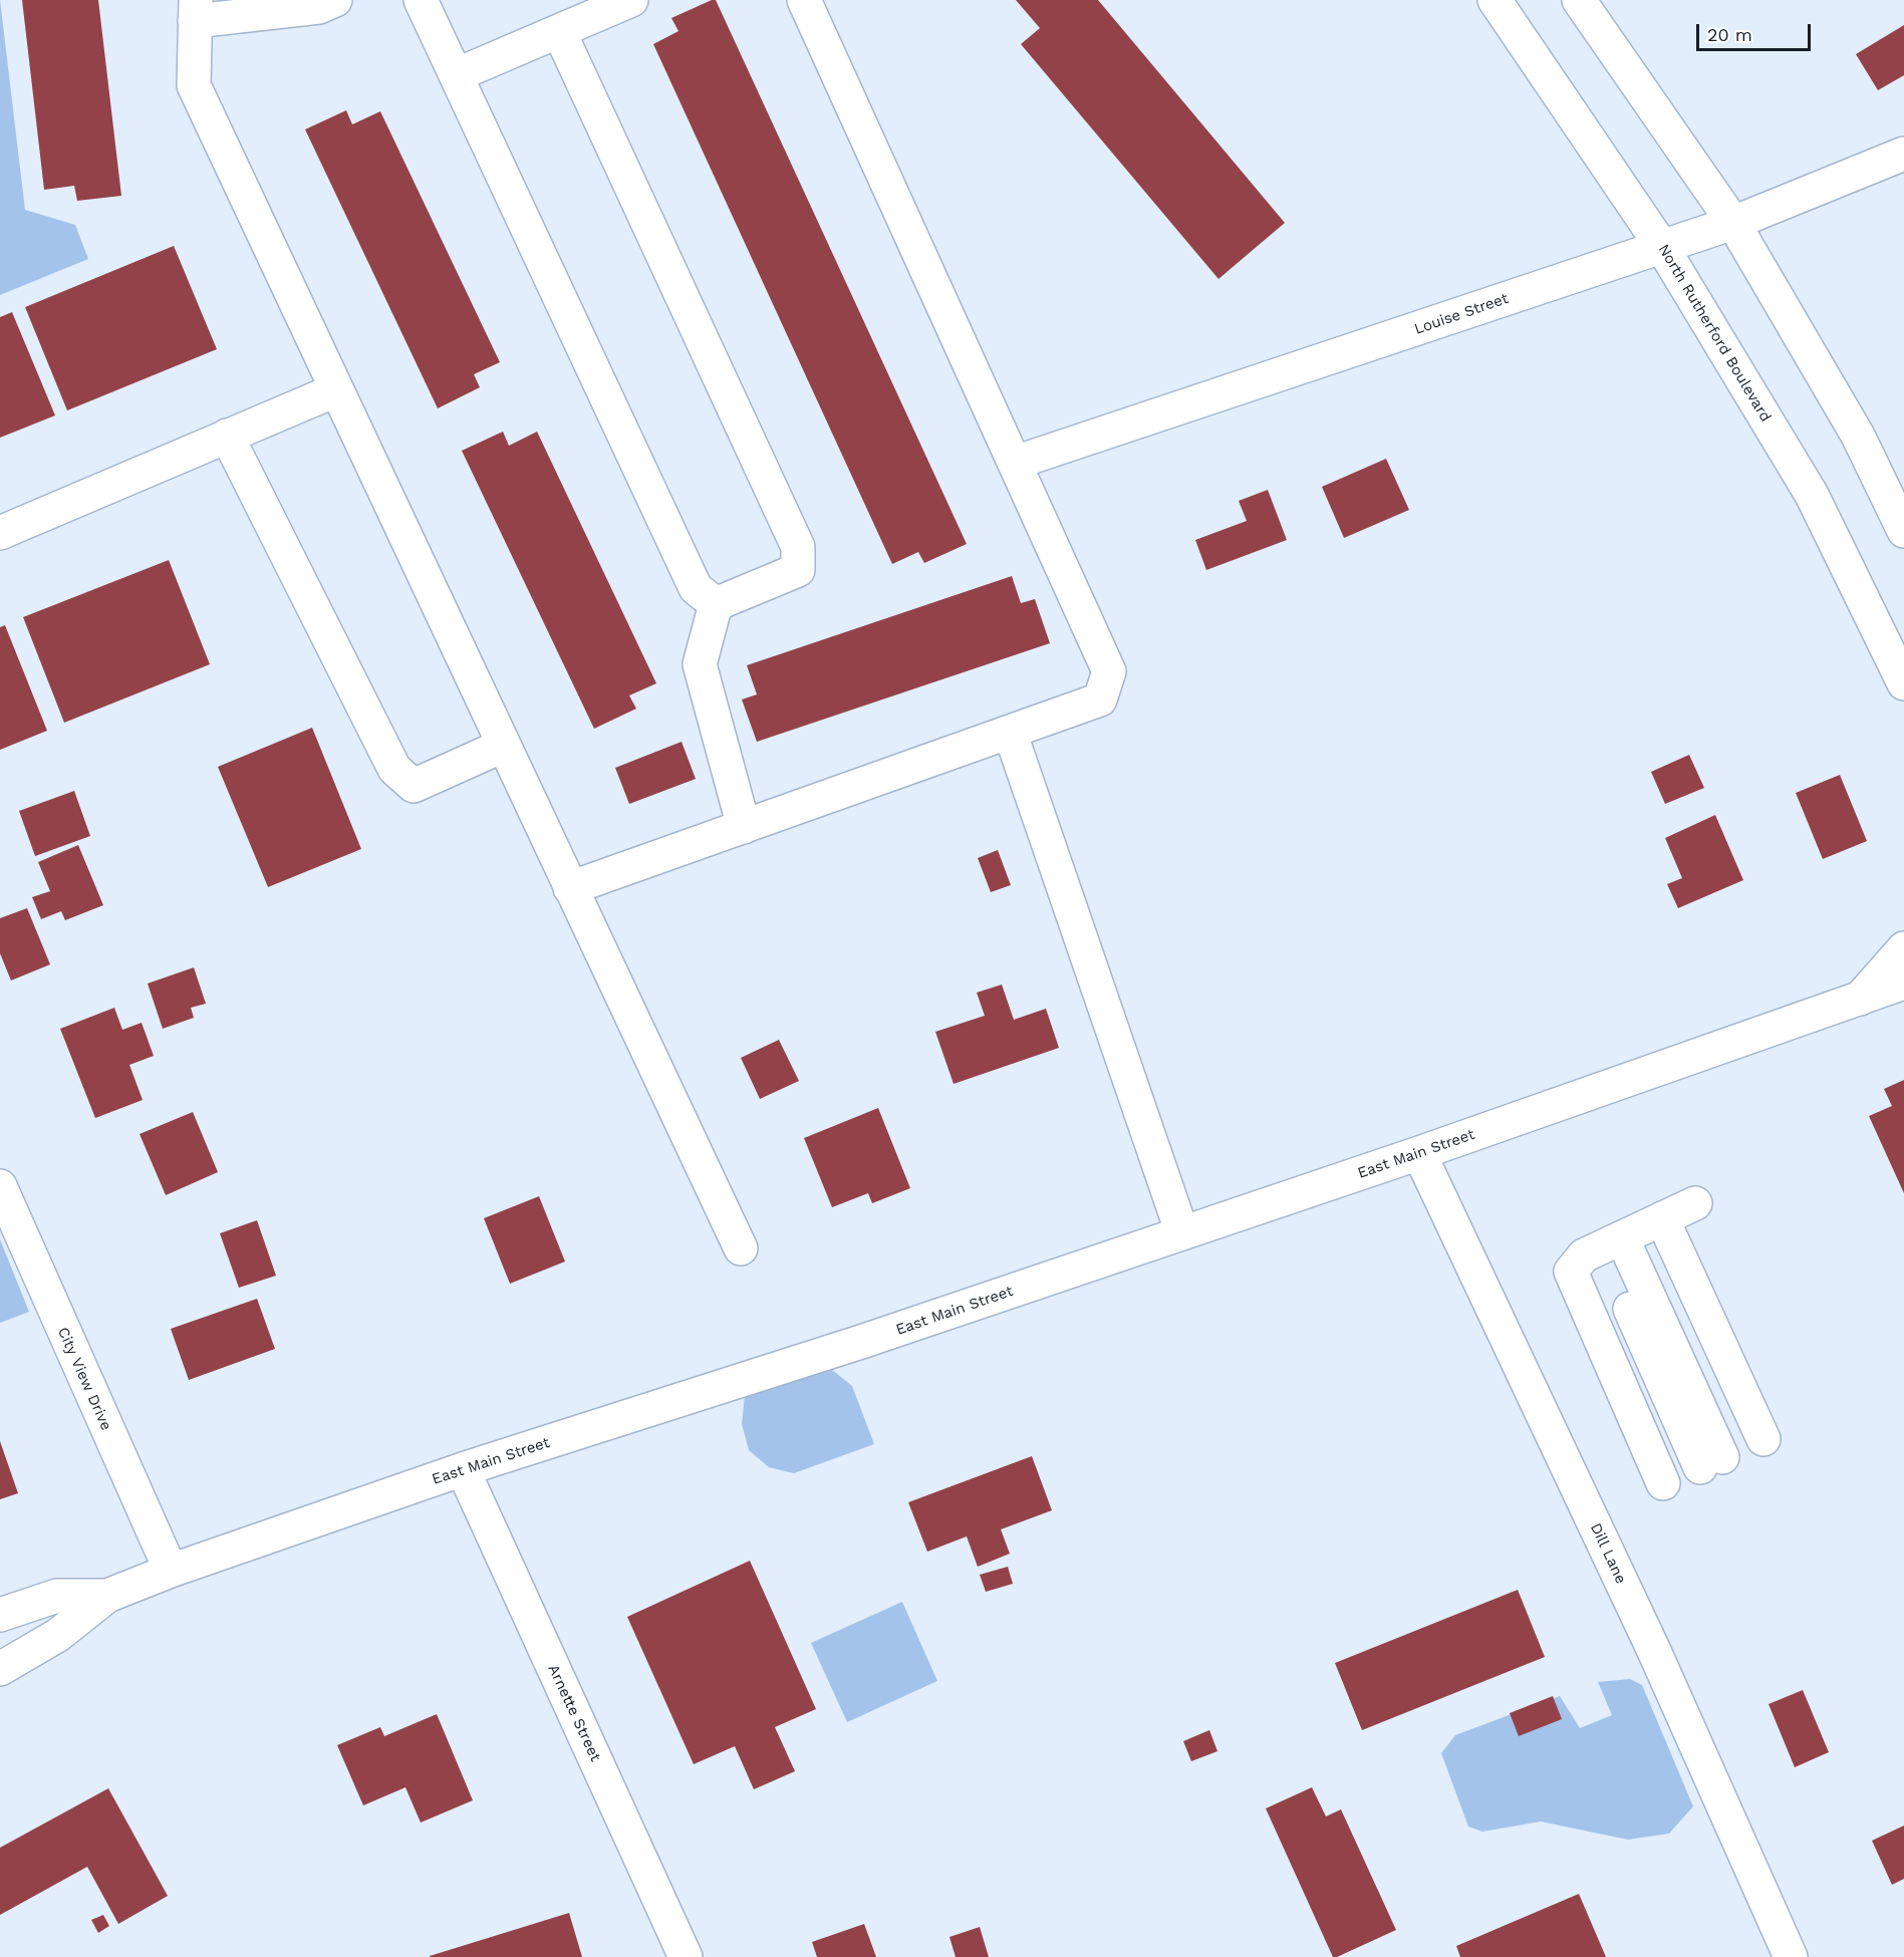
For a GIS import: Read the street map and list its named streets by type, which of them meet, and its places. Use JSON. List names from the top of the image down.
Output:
{
  "streets": {
    "street": [
      "Louise Street",
      "North Rutherford Boulevard",
      "East Main Street",
      "City View Drive",
      "Dill Lane",
      "Arnette Street"
    ]
  },
  "crossings": [
    ["Louise Street", "North Rutherford Boulevard"],
    ["East Main Street", "City View Drive"],
    ["East Main Street", "Dill Lane"],
    ["East Main Street", "Arnette Street"]
  ],
  "scale_bar": "20 m"
}
